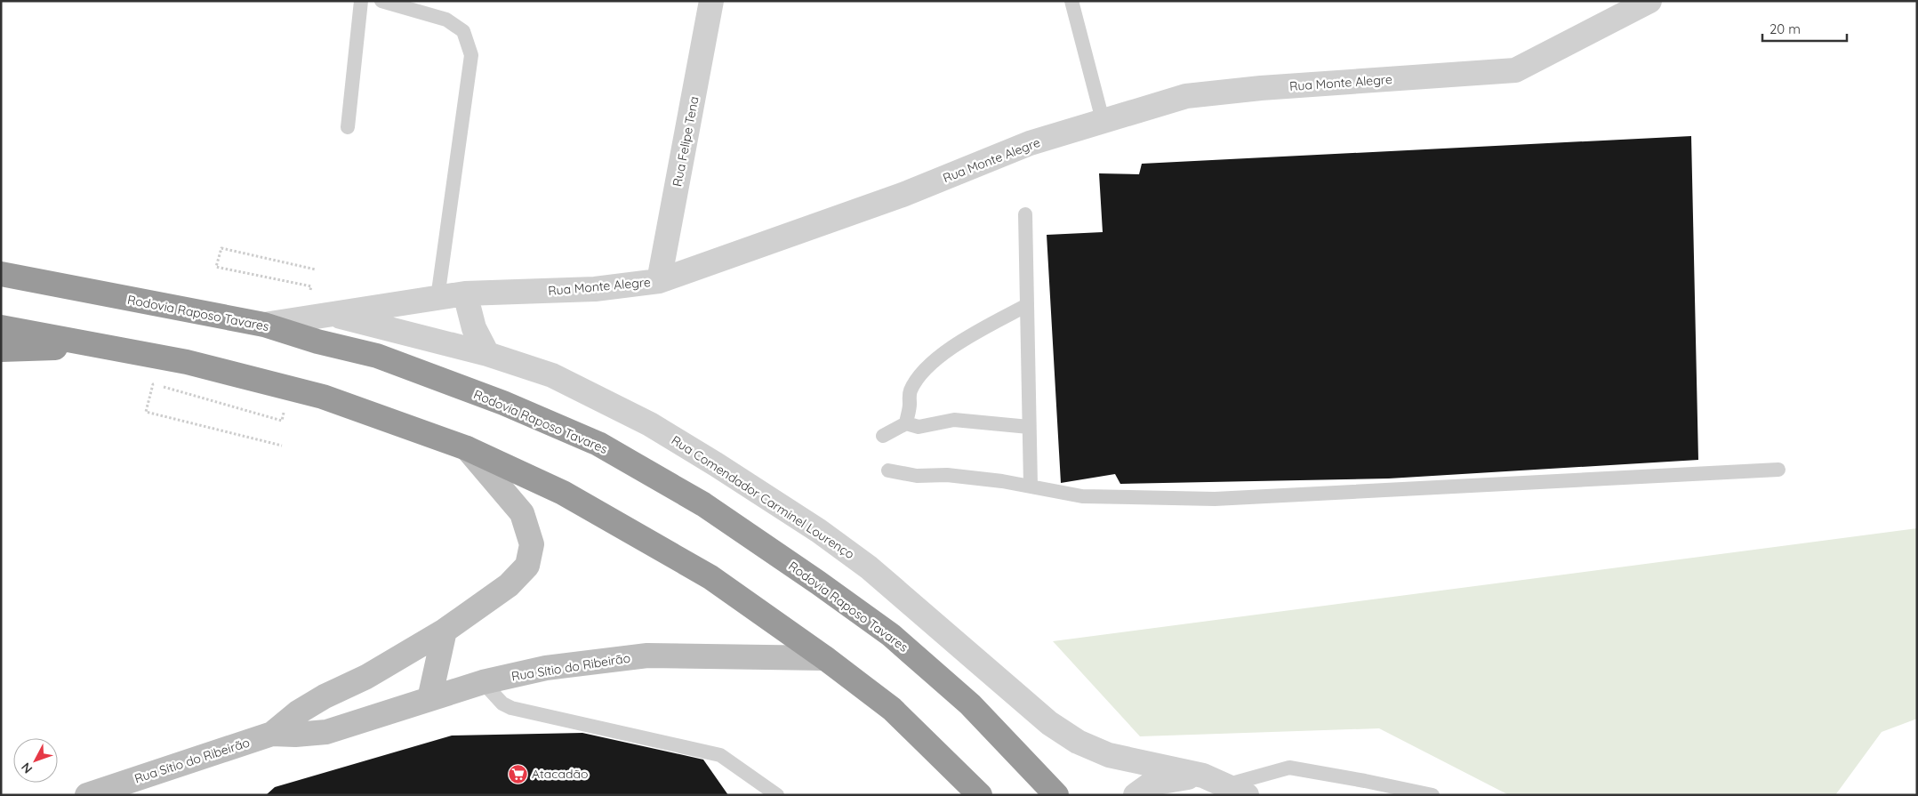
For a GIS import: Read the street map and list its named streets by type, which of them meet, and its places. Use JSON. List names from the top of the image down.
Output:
{
  "streets": {
    "highway": ["Rodovia Raposo Tavares"],
    "main road": ["Rua Sítio do Ribeirão"],
    "street": ["Rua Monte Alegre", "Rua Felipe Tena", "Rua Comendador Carminel Lourenço"]
  },
  "crossings": [
    ["Rua Monte Alegre", "Rua Felipe Tena"],
    ["Rua Monte Alegre", "Rodovia Raposo Tavares"],
    ["Rua Monte Alegre", "Rua Comendador Carminel Lourenço"]
  ],
  "places": {
    "supermarket": ["Atacadão"]
  },
  "scale_bar": "20 m",
  "north": "bottom left"
}
